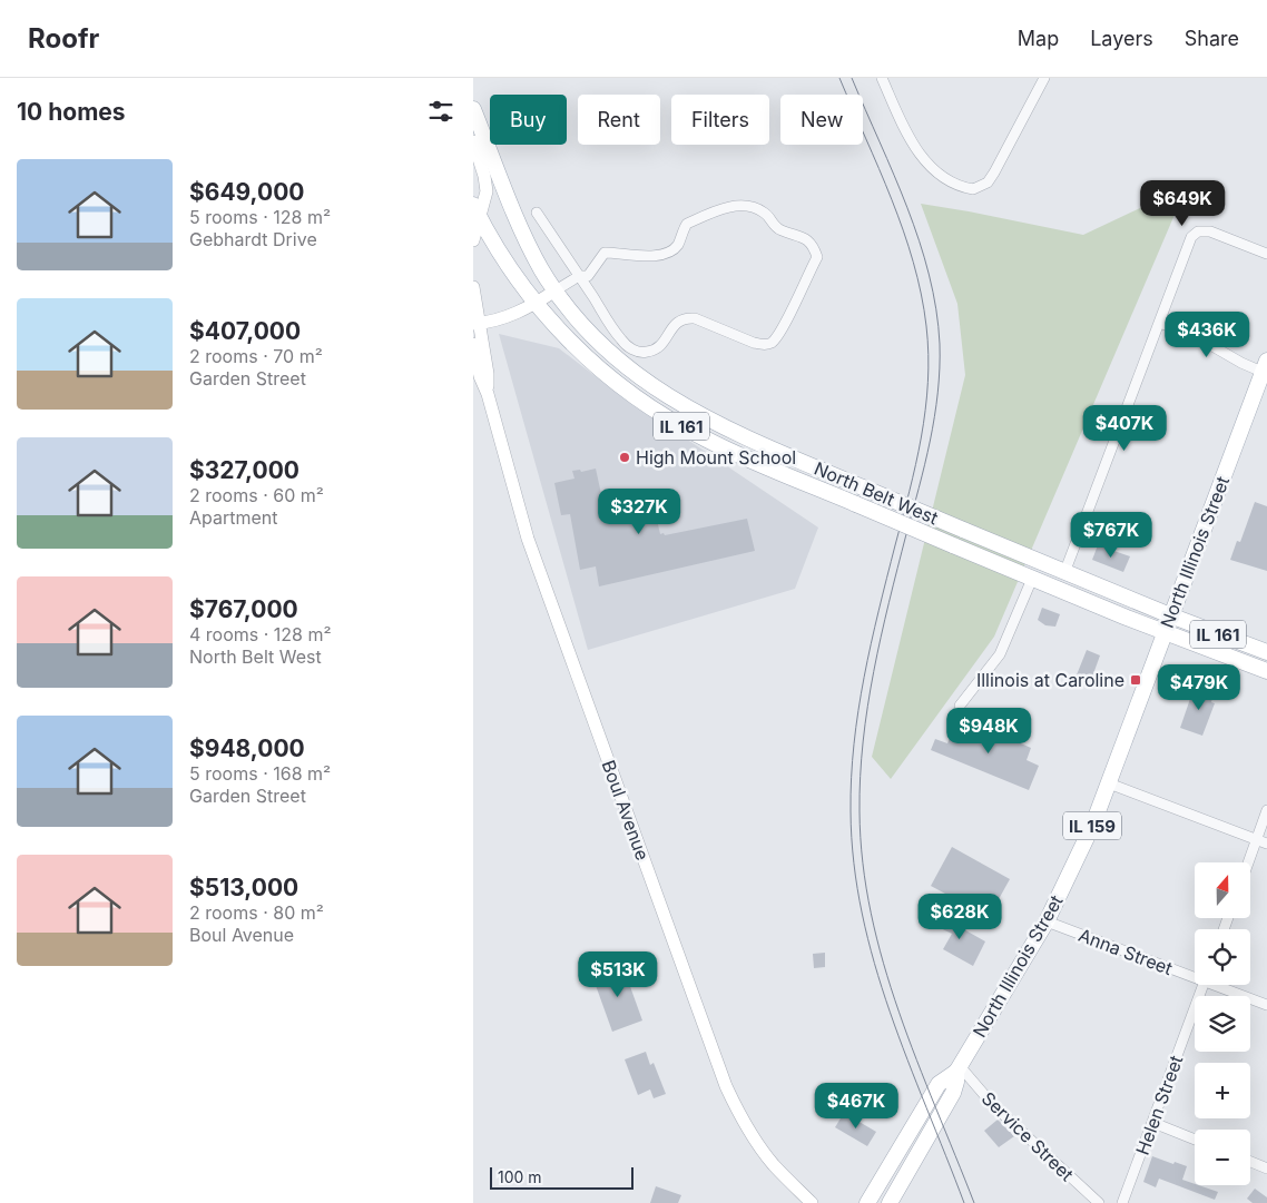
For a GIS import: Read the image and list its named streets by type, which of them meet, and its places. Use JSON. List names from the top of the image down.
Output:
{
  "streets": {
    "main road": [
      "IL 161",
      "North Belt West",
      "North Illinois Street",
      "IL 159"
    ],
    "street": [
      "Boul Avenue",
      "Anna Street",
      "Helen Street",
      "Service Street"
    ]
  },
  "crossings": [
    ["IL 161", "North Belt West"],
    ["IL 161", "North Illinois Street"],
    ["North Belt West", "North Illinois Street"],
    ["North Illinois Street", "Anna Street"],
    ["North Illinois Street", "Service Street"]
  ],
  "places": {
    "other": ["High Mount School"],
    "transit": ["Illinois at Caroline"]
  },
  "scale_bar": "100 m",
  "north": "top",
  "page": {
    "header": "Roofr",
    "nav": ["Map", "Layers", "Share"],
    "heading": "10 homes",
    "chip": [
      "Buy",
      "Rent",
      "Filters",
      "New"
    ],
    "list": [
      {
        "name": "$649,000",
        "note": "5 rooms · 128 m² · Gebhardt Drive"
      },
      {
        "name": "$407,000",
        "note": "2 rooms · 70 m² · Garden Street"
      },
      {
        "name": "$327,000",
        "note": "2 rooms · 60 m² · Apartment"
      },
      {
        "name": "$767,000",
        "note": "4 rooms · 128 m² · North Belt West"
      },
      {
        "name": "$948,000",
        "note": "5 rooms · 168 m² · Garden Street"
      },
      {
        "name": "$513,000",
        "note": "2 rooms · 80 m² · Boul Avenue"
      }
    ],
    "price": [
      "$649K",
      "$436K",
      "$407K",
      "$327K",
      "$767K",
      "$479K",
      "$948K",
      "$628K",
      "$513K",
      "$467K"
    ],
    "map_buttons": ["+", "−"],
    "scale": "100 m"
  }
}
